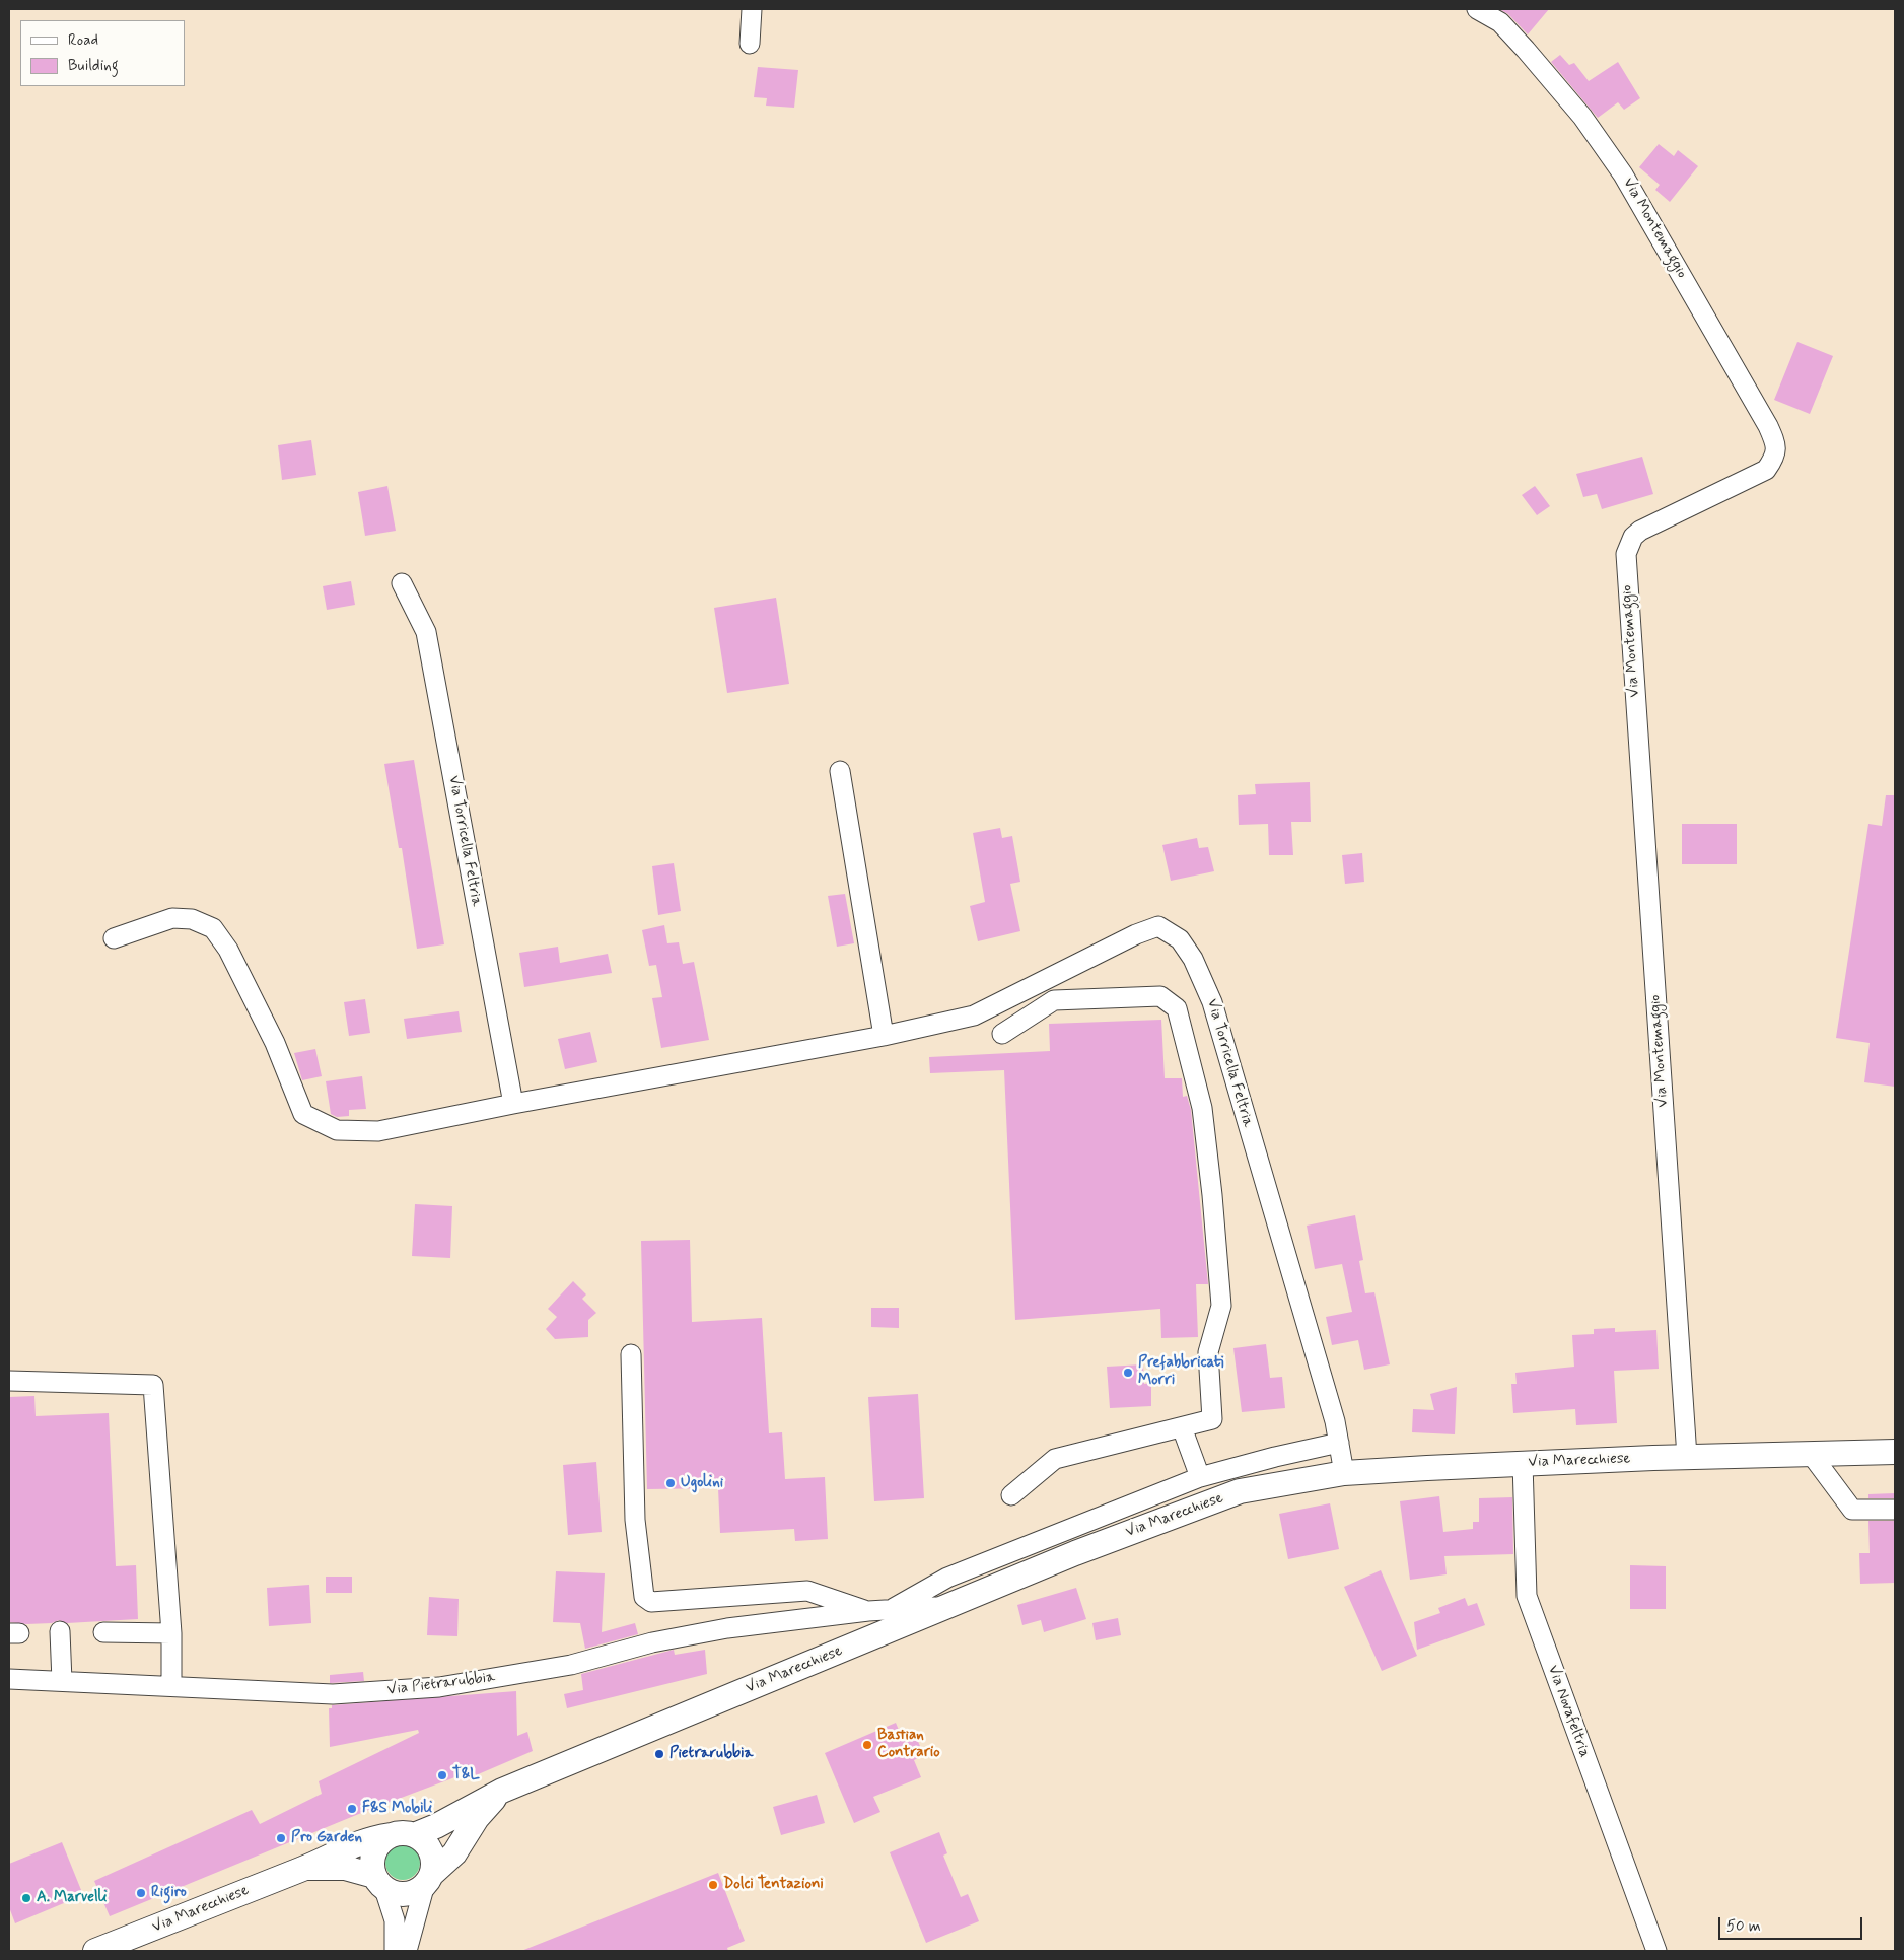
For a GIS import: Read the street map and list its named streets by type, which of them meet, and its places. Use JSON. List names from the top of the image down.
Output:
{
  "streets": {
    "main road": ["Via Marecchiese"],
    "street": [
      "Via Montemaggio",
      "Via Torricella Feltria",
      "Via Pietrarubbia",
      "Via Novafeltria"
    ]
  },
  "crossings": [
    ["Via Montemaggio", "Via Marecchiese"],
    ["Via Torricella Feltria", "Via Marecchiese"],
    ["Via Marecchiese", "Via Pietrarubbia"],
    ["Via Marecchiese", "Via Novafeltria"]
  ],
  "places": [
    "Prefabbricati Morri",
    "Ugolini",
    "Bastian Contrario",
    "Pietrarubbia",
    "T&L",
    "F&S Mobili",
    "Pro Garden",
    "Dolci Tentazioni",
    "Rigiro",
    "A. Marvelli"
  ],
  "legend": ["Road", "Building"],
  "scale_bar": "50 m"
}
